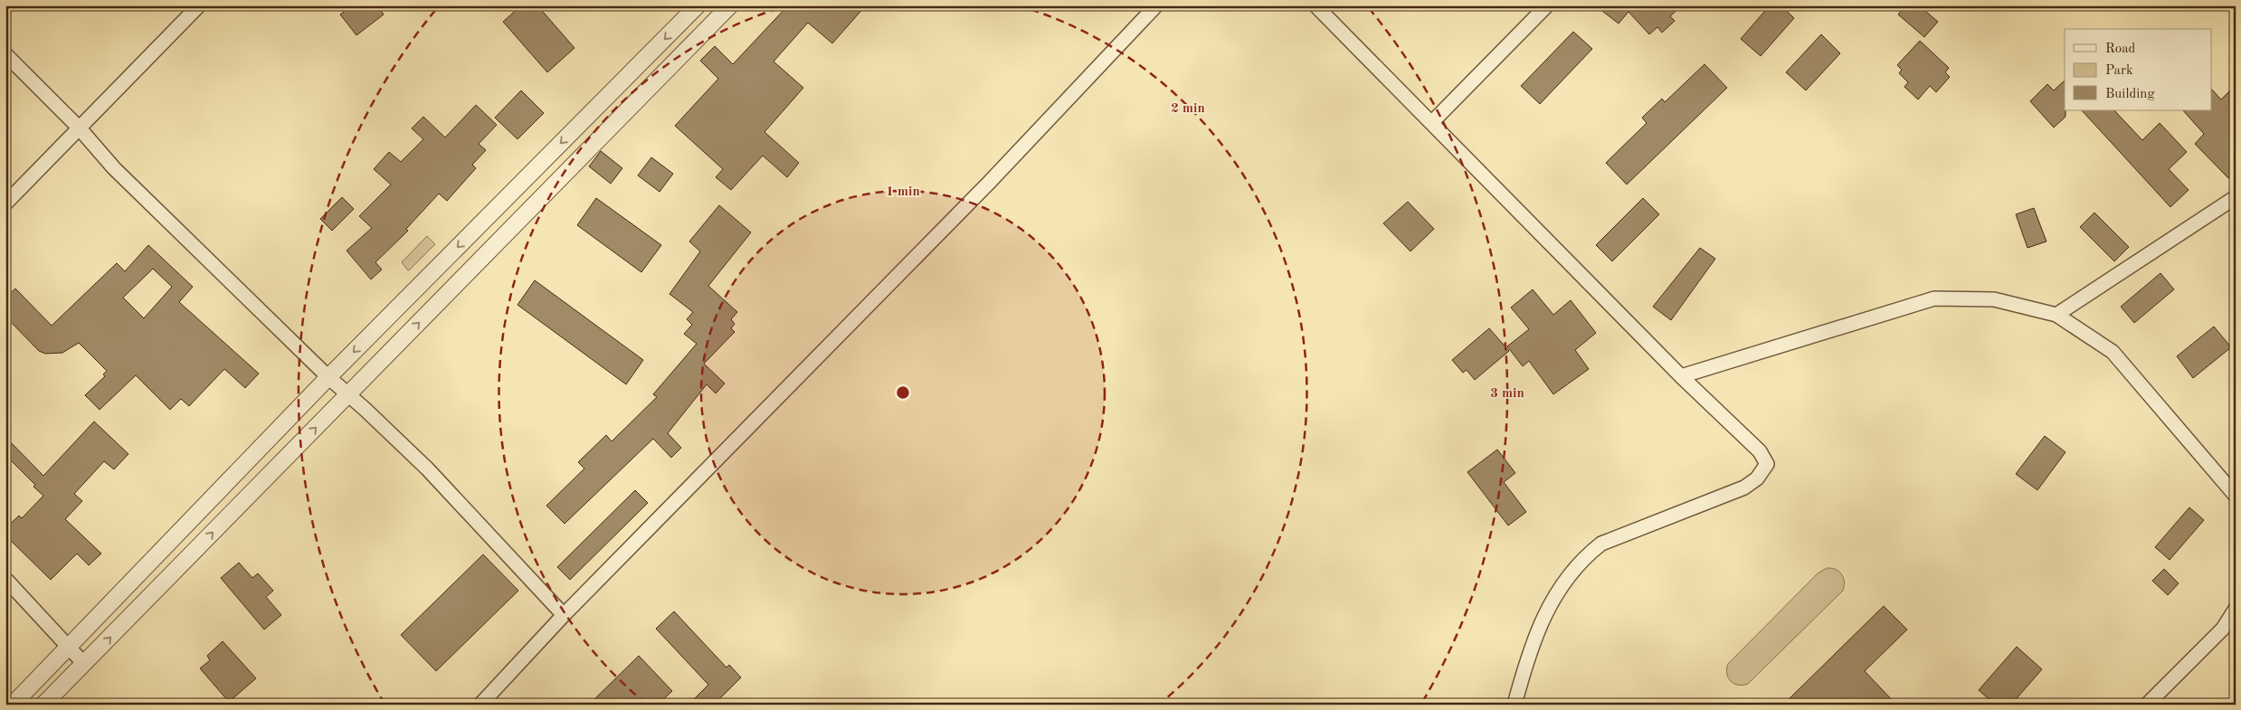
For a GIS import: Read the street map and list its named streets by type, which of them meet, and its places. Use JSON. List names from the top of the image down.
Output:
{
  "legend": ["Road", "Park", "Building"],
  "rings": ["2 min", "1 min", "3 min"]
}
